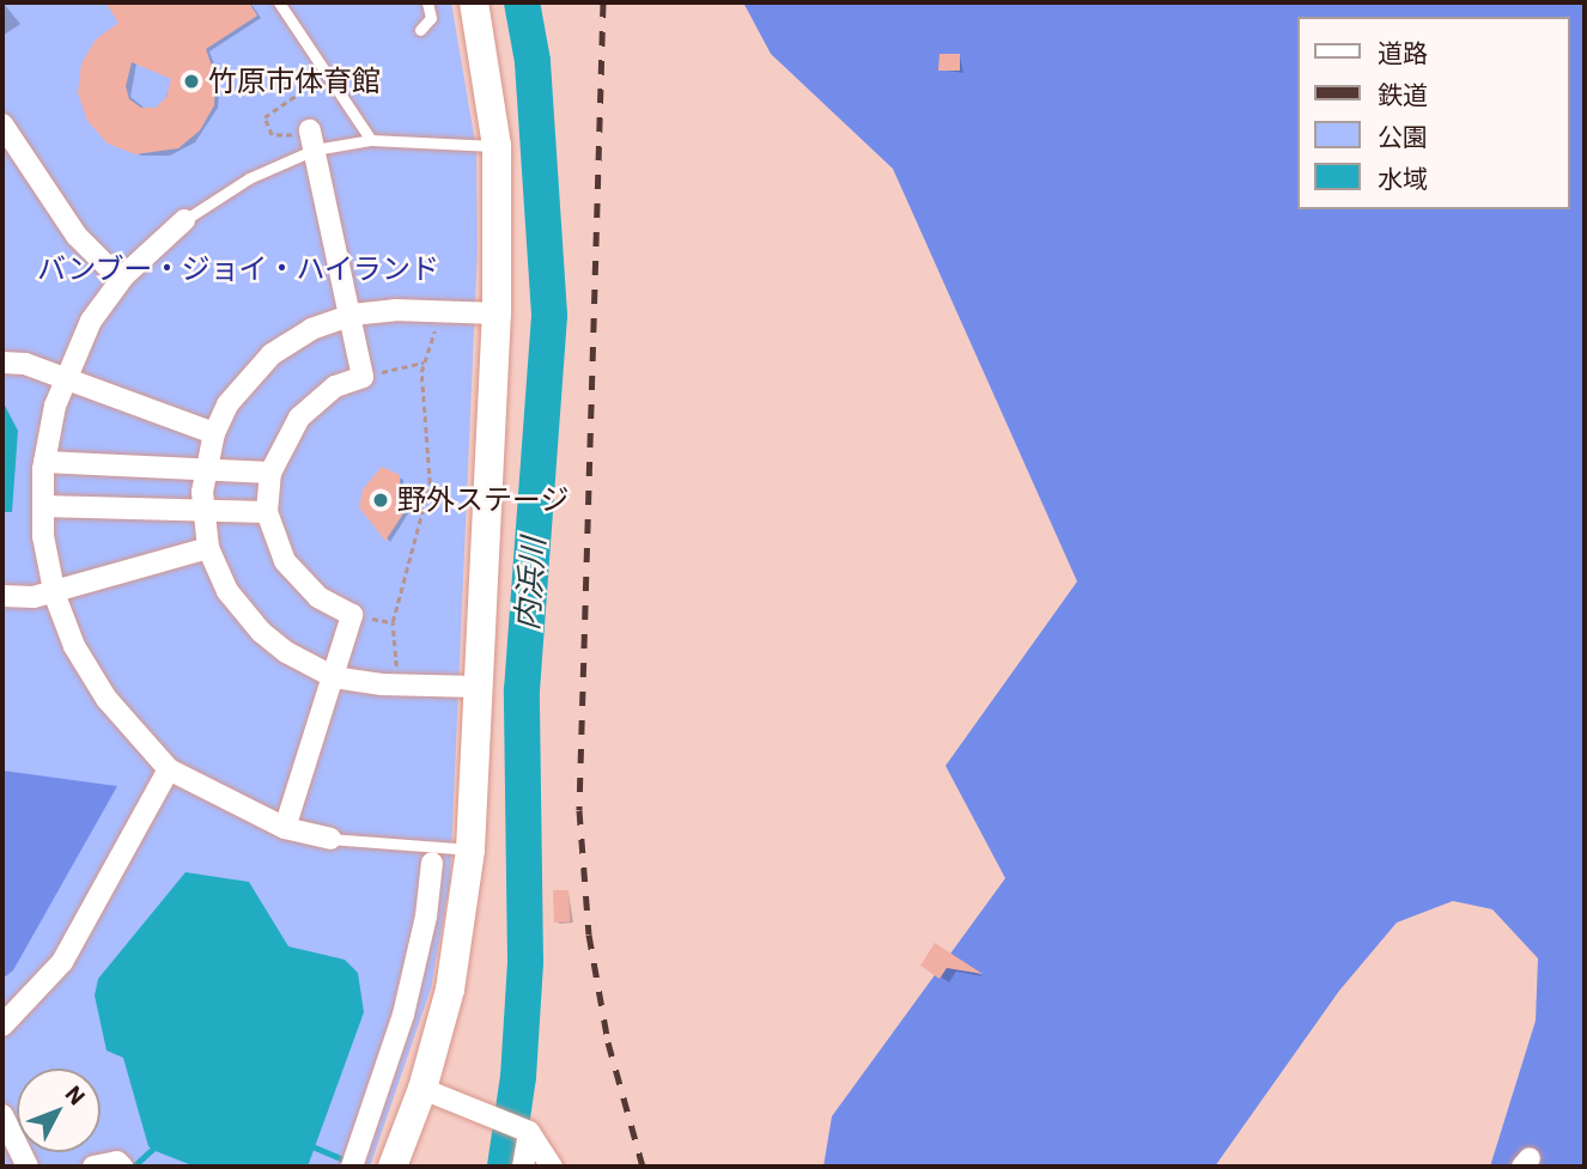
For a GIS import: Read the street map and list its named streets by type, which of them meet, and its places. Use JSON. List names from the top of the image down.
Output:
{
  "water": ["内浜川"],
  "parks": ["バンブー・ジョイ・ハイランド"],
  "places": ["竹原市体育館", "野外ステージ"],
  "legend": [
    "道路",
    "鉄道",
    "公園",
    "水域"
  ],
  "north": "top right"
}
